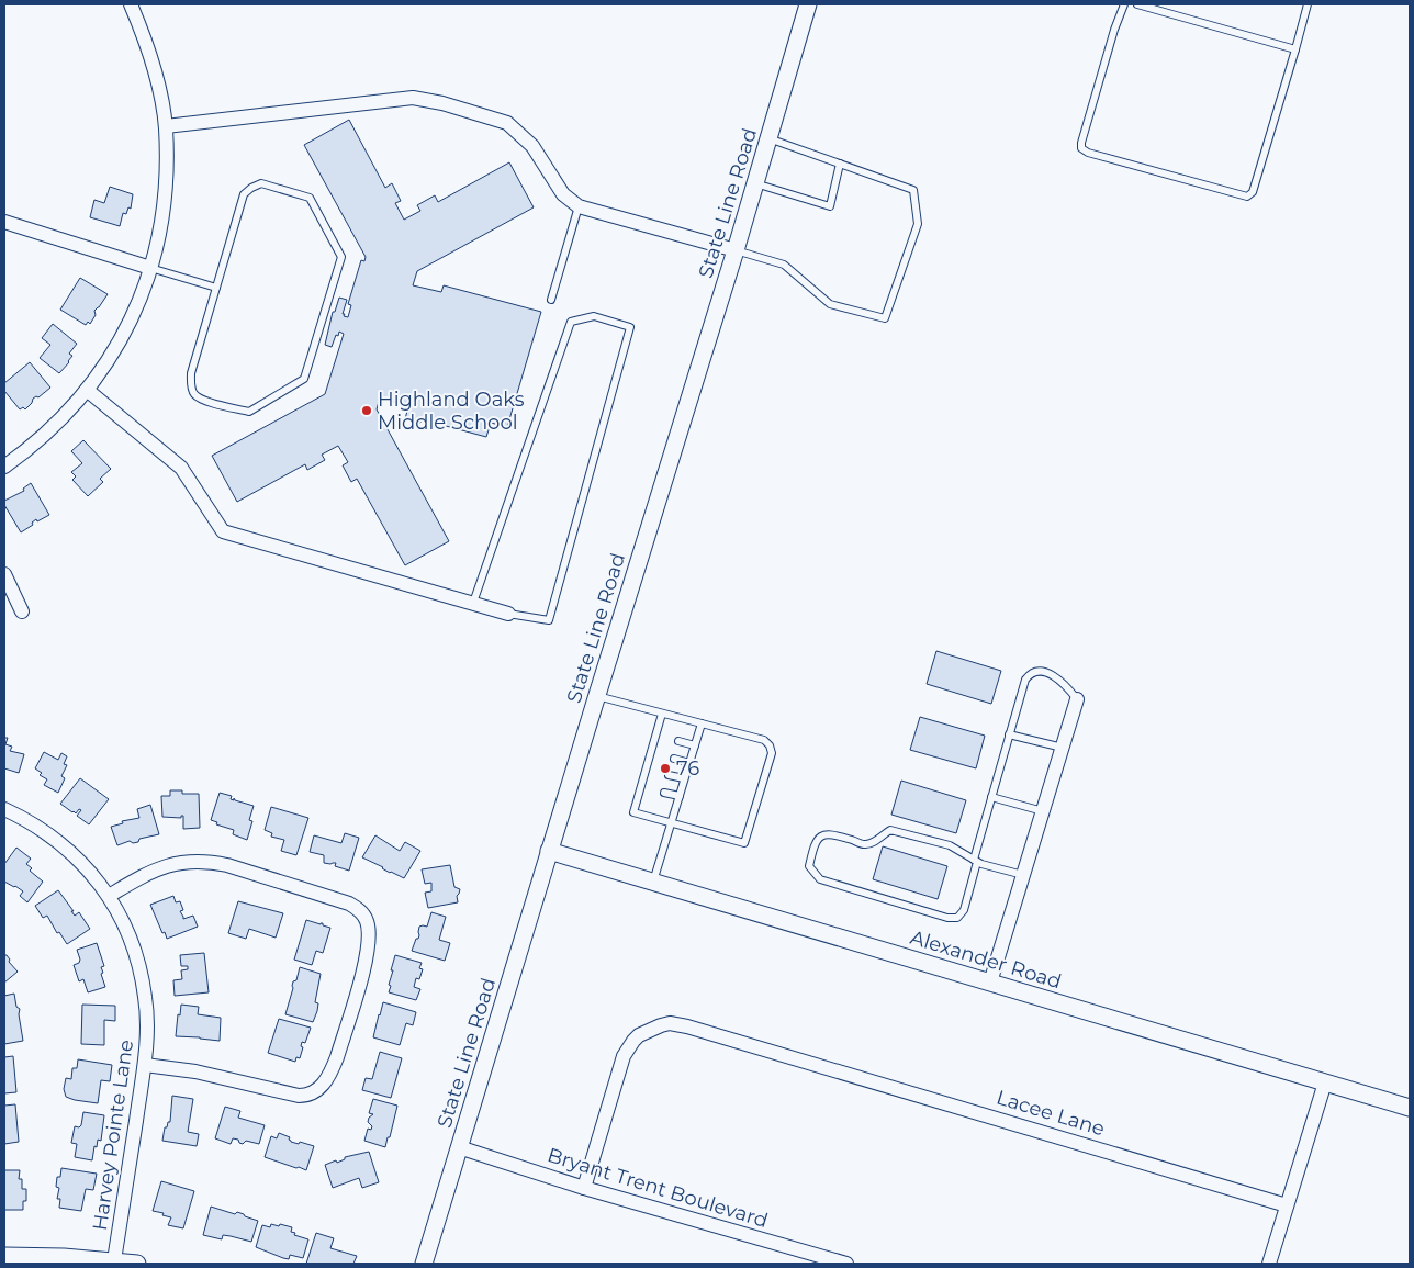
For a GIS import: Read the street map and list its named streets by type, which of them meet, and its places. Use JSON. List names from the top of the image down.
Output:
{
  "streets": {
    "street": [
      "State Line Road",
      "Alexander Road",
      "Lacee Lane",
      "Harvey Pointe Lane",
      "Bryant Trent Boulevard"
    ]
  },
  "crossings": [
    ["State Line Road", "Alexander Road"],
    ["State Line Road", "Bryant Trent Boulevard"],
    ["Lacee Lane", "Bryant Trent Boulevard"]
  ],
  "places": ["Highland Oaks Middle School", "76"]
}
